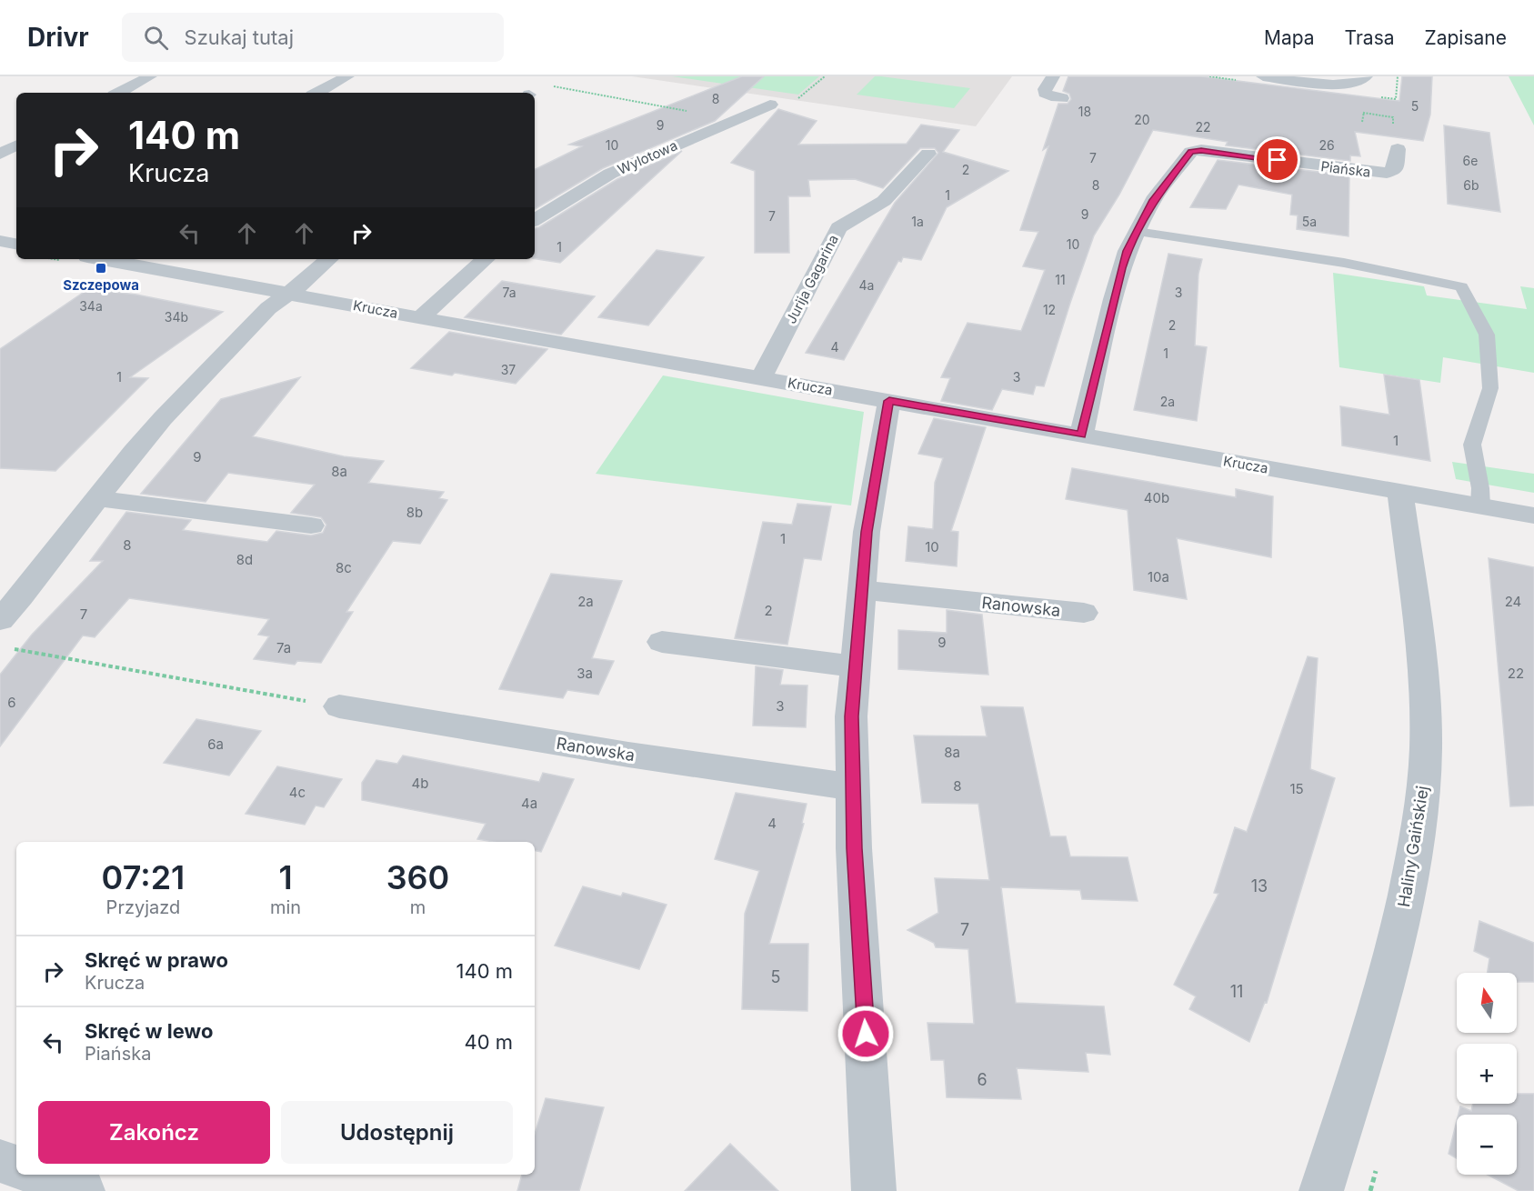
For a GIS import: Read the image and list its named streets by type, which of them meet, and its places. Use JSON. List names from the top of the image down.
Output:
{
  "streets": {
    "street": [
      "Wylotowa",
      "Piańska",
      "Jurija Gagarina",
      "Krucza",
      "Ranowska",
      "Haliny Gaińskiej"
    ]
  },
  "crossings": [
    ["Piańska", "Krucza"],
    ["Jurija Gagarina", "Krucza"],
    ["Krucza", "Haliny Gaińskiej"]
  ],
  "places": {
    "transit": ["Szczepowa"]
  },
  "house_numbers": [
    "8",
    "5",
    "18",
    "20",
    "9",
    "22",
    "10",
    "26",
    "7",
    "6e",
    "2",
    "8",
    "6b",
    "1",
    "9",
    "7",
    "1a",
    "5a",
    "10",
    "1",
    "11",
    "4a",
    "7a",
    "3",
    "34a",
    "12",
    "34b",
    "2",
    "4",
    "1",
    "37",
    "1",
    "3",
    "2a",
    "1",
    "9",
    "8a",
    "40b",
    "8b",
    "1",
    "8",
    "10",
    "8d",
    "8c",
    "10a",
    "2a",
    "24",
    "2",
    "7",
    "9",
    "7a",
    "3a",
    "22",
    "6",
    "3",
    "6a",
    "8a",
    "4b",
    "8",
    "15",
    "4c",
    "4a",
    "4",
    "13",
    "7",
    "5",
    "11",
    "6"
  ],
  "north": "top",
  "page": {
    "header": "Drivr",
    "search": "Szukaj tutaj",
    "nav": ["Mapa", "Trasa", "Zapisane"],
    "turn": ["140 m", "Krucza"],
    "eta": [
      "07:21",
      "Przyjazd",
      "1",
      "min",
      "360",
      "m"
    ],
    "list": [
      {
        "name": "Skręć w prawo",
        "note": "Krucza",
        "value": "140 m"
      },
      {
        "name": "Skręć w lewo",
        "note": "Piańska",
        "value": "40 m"
      }
    ],
    "map_buttons": ["+", "−"],
    "buttons": ["Zakończ", "Udostępnij"]
  }
}
